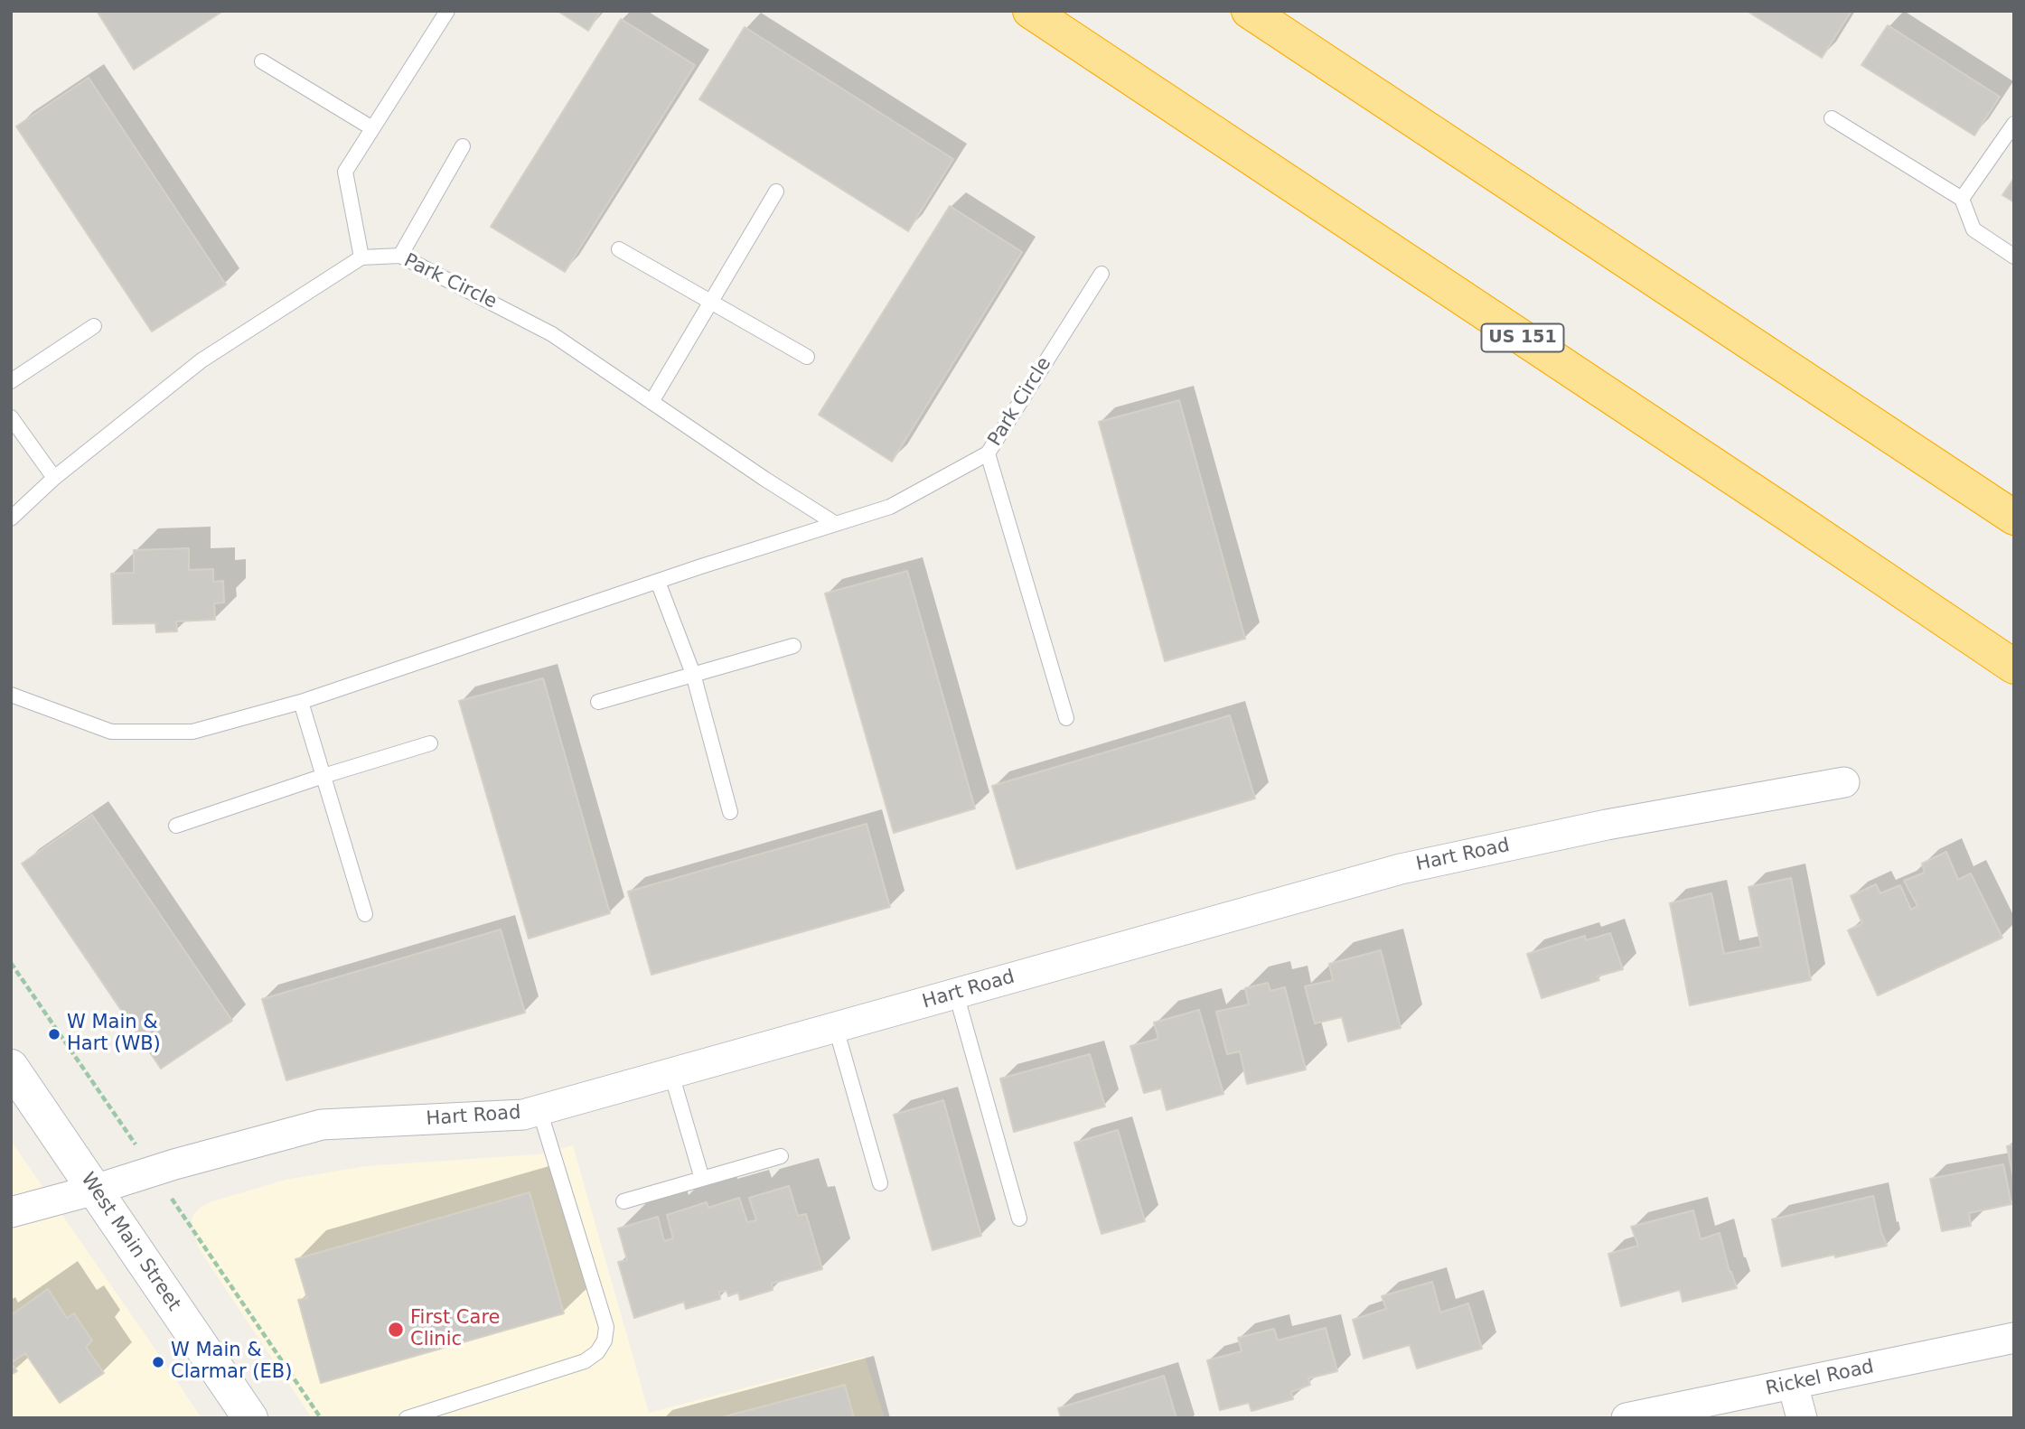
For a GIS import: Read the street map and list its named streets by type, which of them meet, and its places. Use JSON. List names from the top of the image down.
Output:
{
  "streets": {
    "highway": ["US 151"],
    "main road": ["West Main Street"],
    "street": ["Hart Road", "Rickel Road"],
    "lane": ["Park Circle"]
  },
  "crossings": [
    ["Hart Road", "West Main Street"]
  ],
  "places": ["W Main & Hart (WB)", "First Care Clinic", "W Main & Clarmar (EB)"]
}
